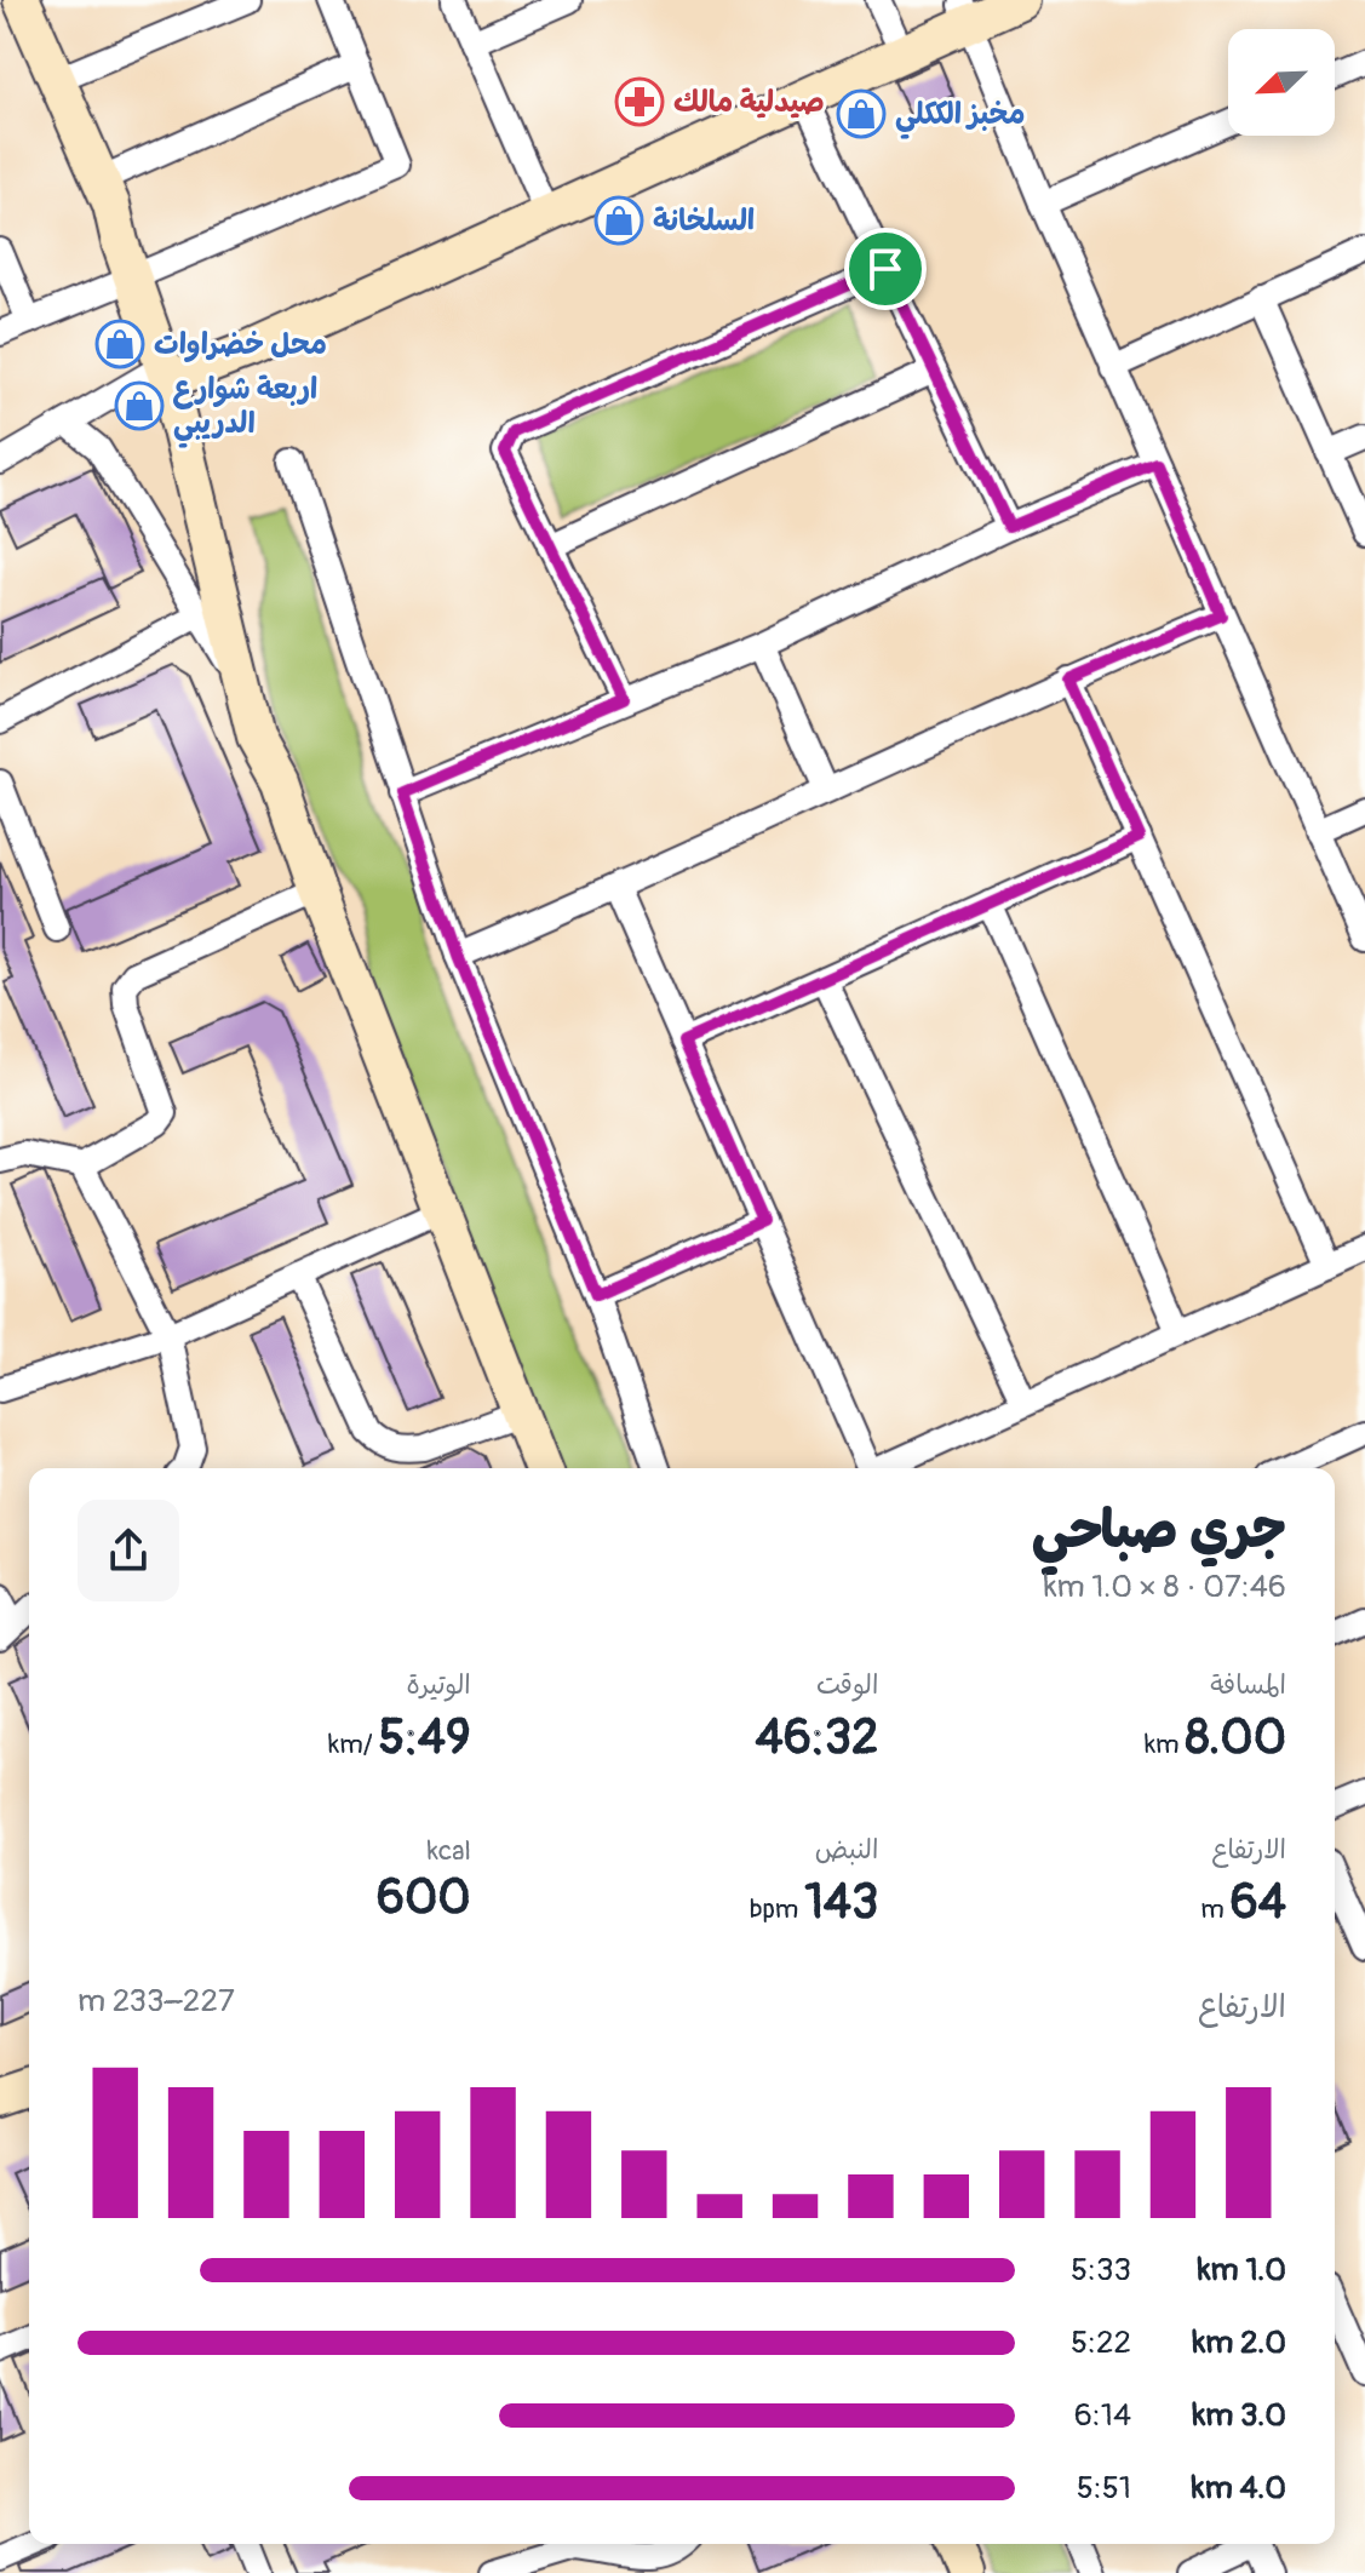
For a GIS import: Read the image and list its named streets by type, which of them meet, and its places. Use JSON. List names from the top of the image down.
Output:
{
  "places": {
    "pharmacy": ["صيدلية مالك"],
    "shop": [
      "مخبز الككلي",
      "السلخانة",
      "محل خضراوات",
      "اربعة شوارع الدريبي"
    ]
  },
  "north": "bottom left",
  "page": {
    "heading": ["جري صباحي", "07:46 · 8 × 1.0 km"],
    "stats": [
      ["المسافة", "8.00 km"],
      ["الوقت", "46:32"],
      ["الوتيرة", "5:49 /km"],
      ["الارتفاع", "64 m"],
      ["النبض", "143 bpm"],
      ["kcal", "600"]
    ],
    "chart": ["الارتفاع", "227–233 m"],
    "list": [
      {
        "name": "1.0 km",
        "note": "5:33"
      },
      {
        "name": "2.0 km",
        "note": "5:22"
      },
      {
        "name": "3.0 km",
        "note": "6:14"
      },
      {
        "name": "4.0 km",
        "note": "5:51"
      }
    ]
  }
}
